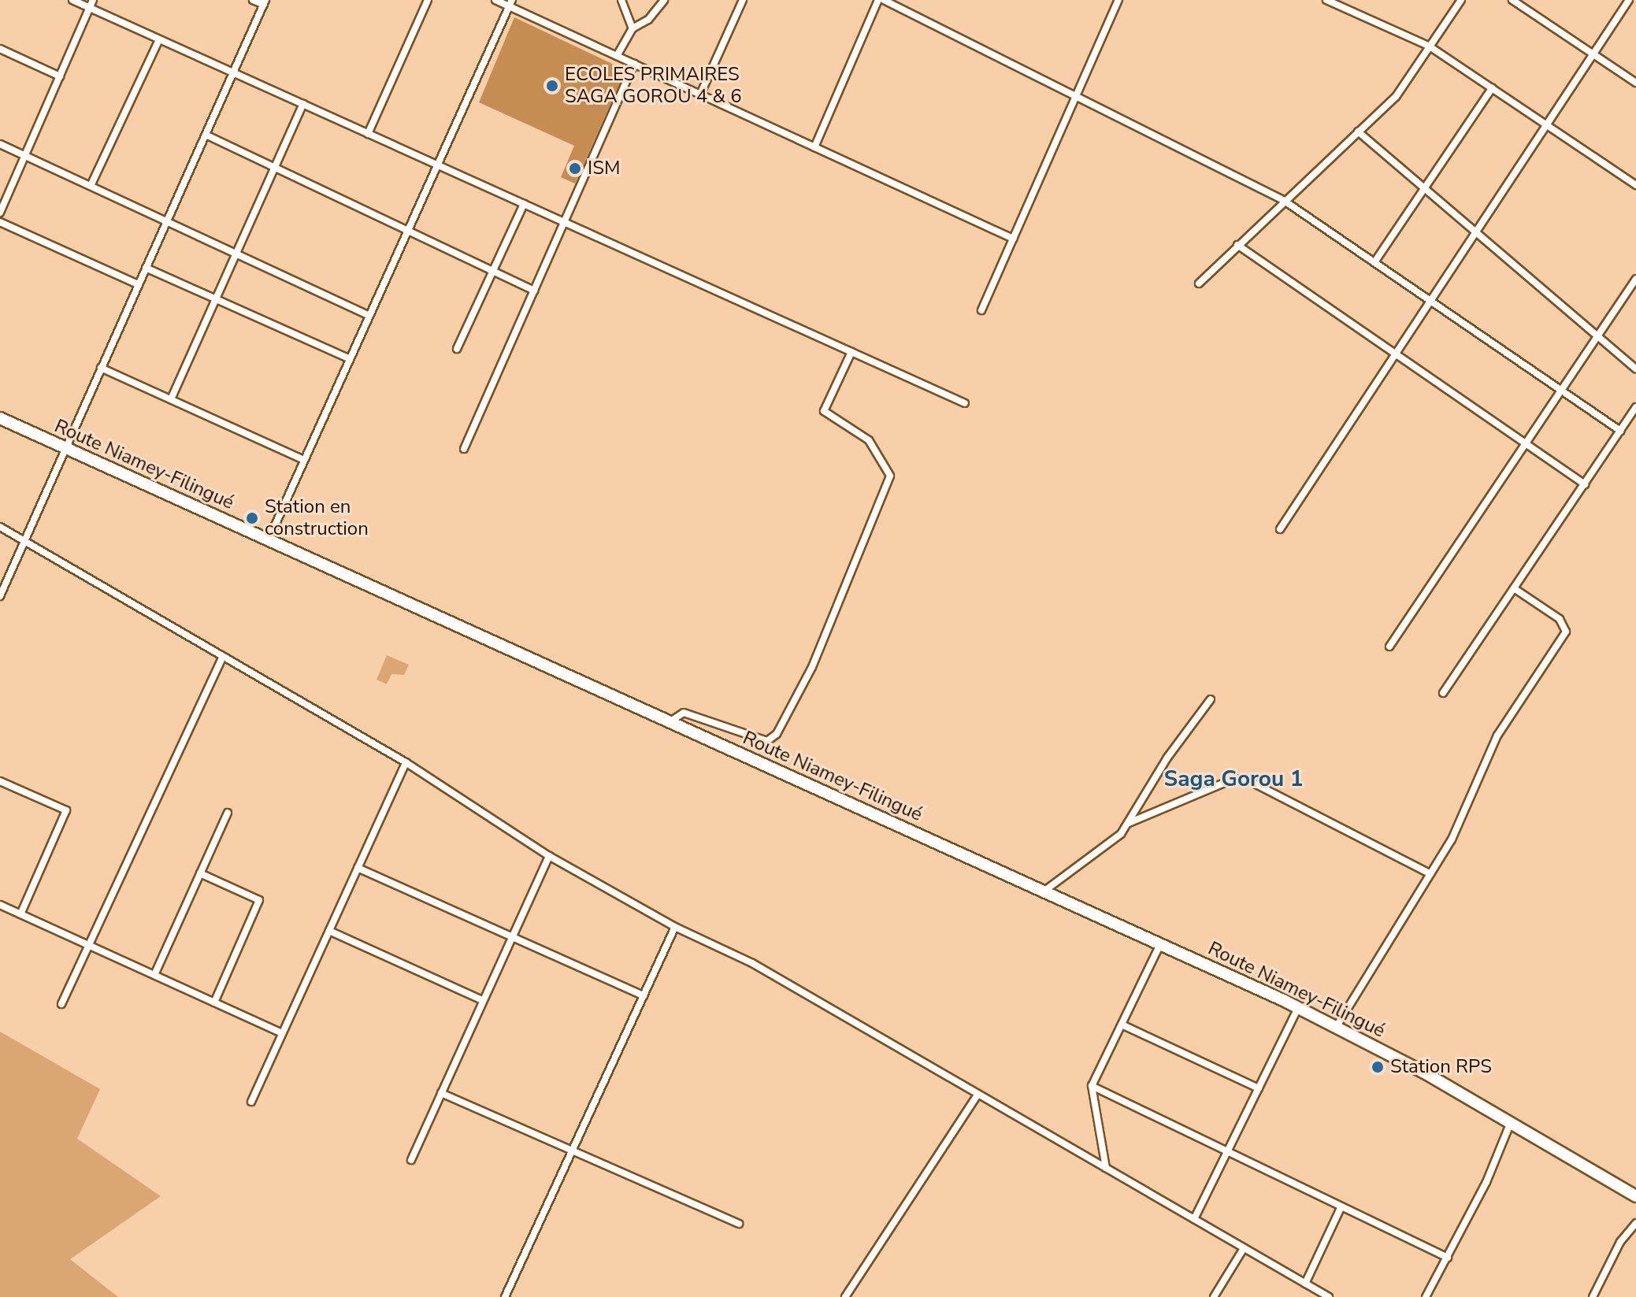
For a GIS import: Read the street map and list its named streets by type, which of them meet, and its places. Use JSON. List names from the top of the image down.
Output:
{
  "streets": {
    "main road": ["Route Niamey-Filingué"]
  },
  "districts": ["Saga Gorou 1"],
  "places": [
    "ECOLES PRIMAIRES SAGA GOROU 4 & 6",
    "ISM",
    "Station en construction",
    "Station RPS"
  ]
}
